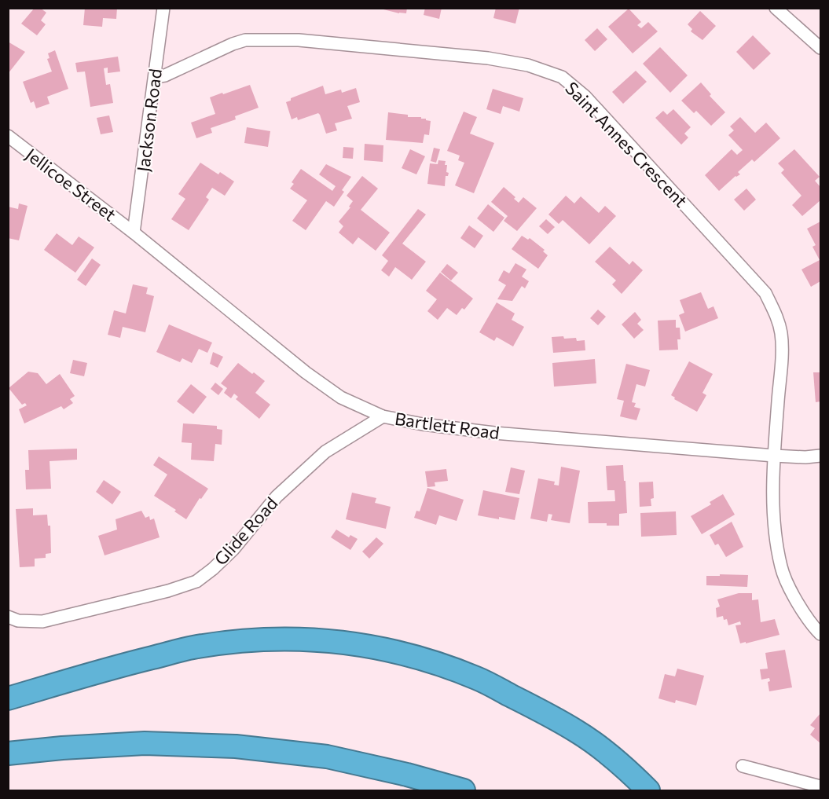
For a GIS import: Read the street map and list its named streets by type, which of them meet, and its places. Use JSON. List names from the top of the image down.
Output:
{
  "streets": {
    "street": [
      "Jackson Road",
      "Saint Annes Crescent",
      "Jellicoe Street",
      "Bartlett Road",
      "Glide Road"
    ]
  },
  "crossings": [
    ["Jackson Road", "Saint Annes Crescent"],
    ["Jackson Road", "Jellicoe Street"],
    ["Jackson Road", "Bartlett Road"],
    ["Saint Annes Crescent", "Bartlett Road"],
    ["Jellicoe Street", "Bartlett Road"],
    ["Bartlett Road", "Glide Road"]
  ]
}
